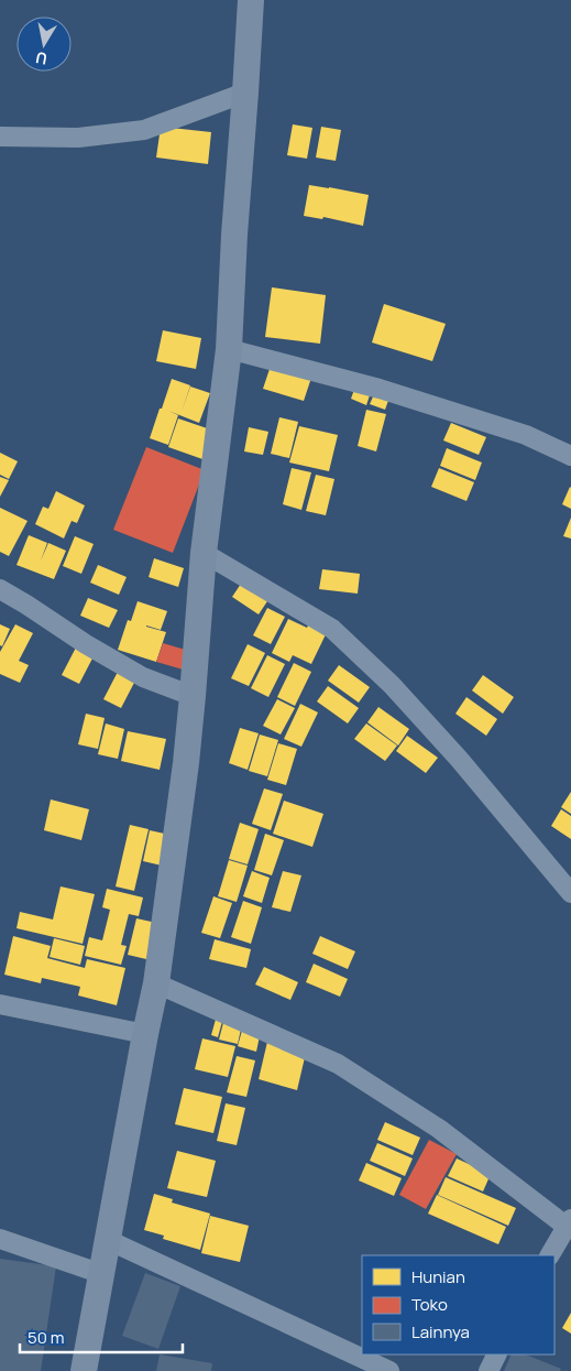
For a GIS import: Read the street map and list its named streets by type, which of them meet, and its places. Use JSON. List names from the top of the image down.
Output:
{
  "legend": ["Hunian", "Toko", "Lainnya"],
  "scale_bar": "50 m",
  "north": "bottom"
}
